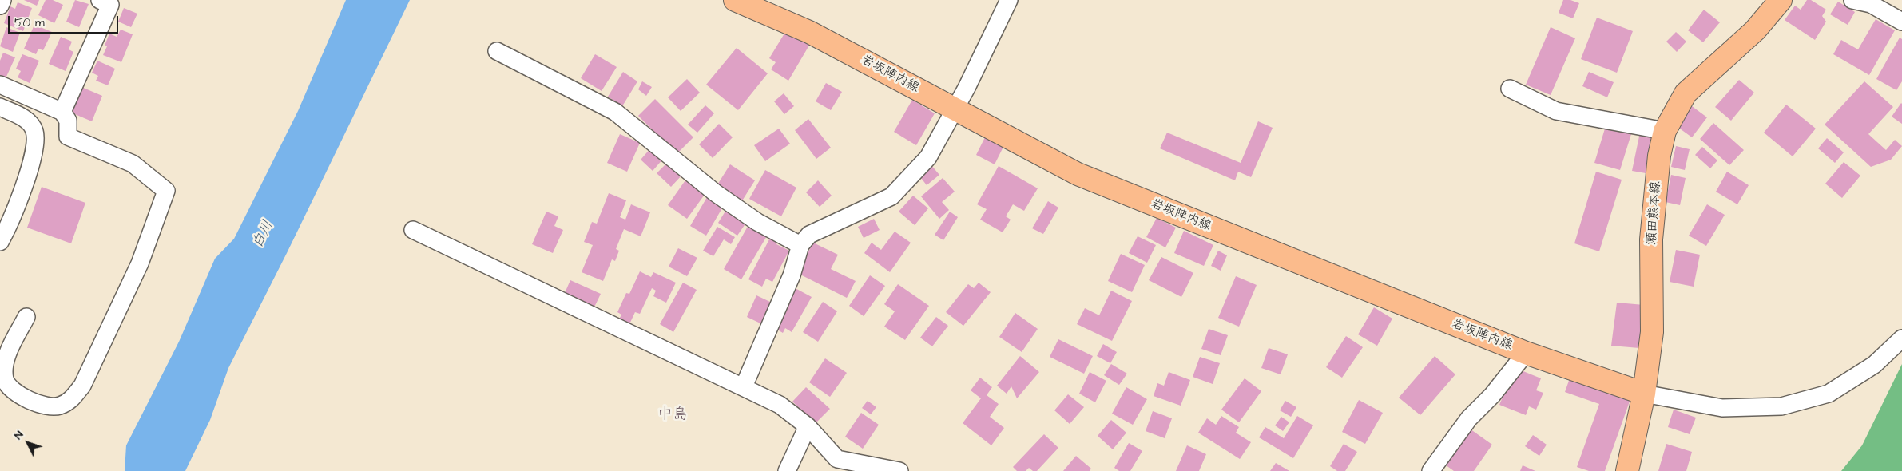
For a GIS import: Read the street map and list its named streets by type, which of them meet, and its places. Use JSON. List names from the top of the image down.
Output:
{
  "streets": {
    "main road": ["岩坂陣内線", "瀬田熊本線"]
  },
  "crossings": [
    ["岩坂陣内線", "瀬田熊本線"]
  ],
  "districts": ["中島"],
  "water": ["白川"],
  "scale_bar": "50 m",
  "north": "top left"
}
